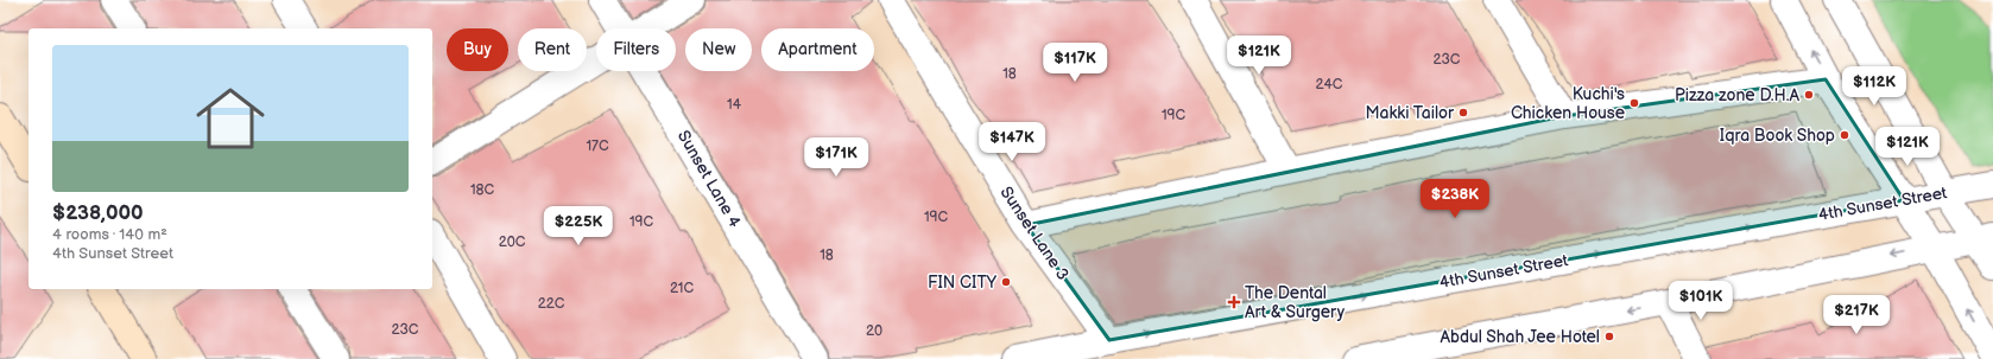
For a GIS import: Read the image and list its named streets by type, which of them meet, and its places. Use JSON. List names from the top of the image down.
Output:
{
  "streets": {
    "street": ["Sunset Lane 4", "4th Sunset Street", "Sunset Lane 3"]
  },
  "crossings": [
    ["4th Sunset Street", "Sunset Lane 3"]
  ],
  "places": {
    "other": [
      "Pizza zone D.H.A",
      "Kuchi's Chicken House",
      "Makki Tailor",
      "Iqra Book Shop",
      "FIN CITY",
      "Abdul Shah Jee Hotel"
    ],
    "health": ["The Dental Art & Surgery"]
  },
  "house_numbers": [
    "23C",
    "18",
    "24C",
    "14",
    "19C",
    "17C",
    "18C",
    "19C",
    "19C",
    "20C",
    "18",
    "21C",
    "22C",
    "23C",
    "20"
  ],
  "page": {
    "chip": [
      "Buy",
      "Rent",
      "Filters",
      "New",
      "Apartment"
    ],
    "list": [
      {
        "name": "$238,000",
        "note": "4 rooms · 140 m² · 4th Sunset Street"
      }
    ],
    "price": [
      "$121K",
      "$117K",
      "$112K",
      "$147K",
      "$121K",
      "$171K",
      "$238K",
      "$225K",
      "$101K",
      "$217K"
    ]
  }
}
